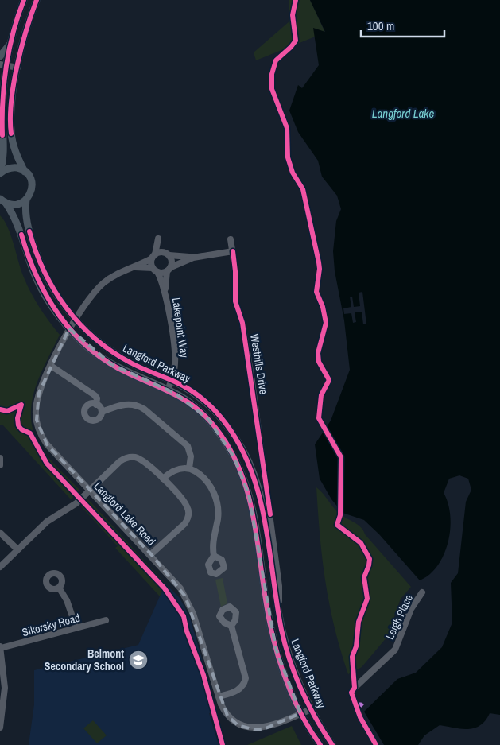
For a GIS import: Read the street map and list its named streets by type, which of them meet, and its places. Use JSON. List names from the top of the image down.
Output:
{
  "streets": {
    "main road": ["Langford Parkway"],
    "street": [
      "Lakepoint Way",
      "Westhills Drive",
      "Langford Lake Road",
      "Leigh Place",
      "Sikorsky Road"
    ]
  },
  "crossings": [
    ["Lakepoint Way", "Langford Parkway"],
    ["Lakepoint Way", "Langford Lake Road"],
    ["Langford Parkway", "Westhills Drive"],
    ["Langford Parkway", "Langford Lake Road"]
  ],
  "water": ["Langford Lake"],
  "places": {
    "school or university": ["Belmont Secondary School"]
  },
  "scale_bar": "100 m"
}
